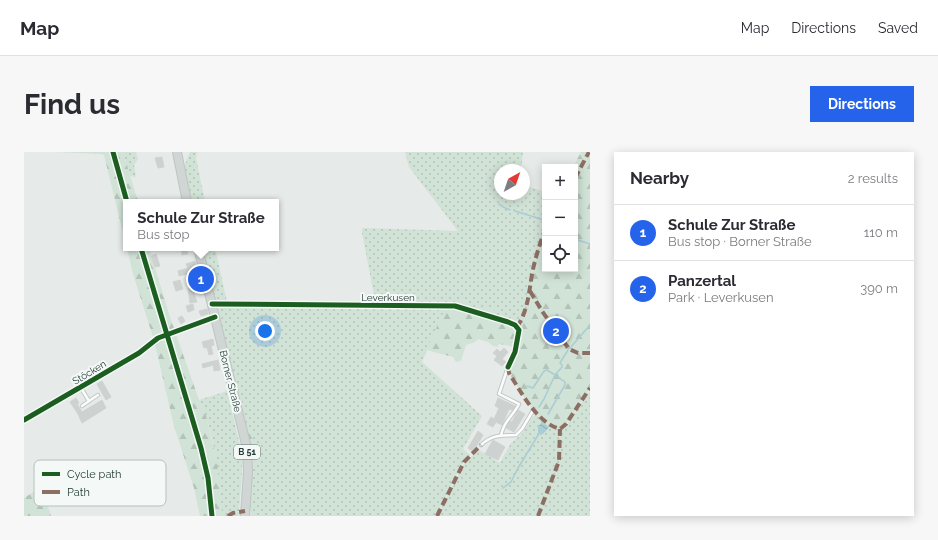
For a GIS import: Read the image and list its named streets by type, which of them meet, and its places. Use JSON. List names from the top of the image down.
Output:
{
  "streets": {
    "main road": ["Borner Straße", "B 51"],
    "street": ["Leverkusen", "Stöcken"]
  },
  "crossings": [
    ["Leverkusen", "Borner Straße"]
  ],
  "legend": ["Cycle path", "Path"],
  "north": "top right",
  "page": {
    "header": "Map",
    "nav": ["Map", "Directions", "Saved"],
    "buttons": "Directions",
    "title": "Find us",
    "heading": ["Nearby", "2 results"],
    "map_buttons": ["+", "−"],
    "popup": ["Schule Zur Straße", "Bus stop"],
    "list": [
      {
        "mark": "1",
        "name": "Schule Zur Straße",
        "note": "Bus stop · Borner Straße",
        "value": "110 m"
      },
      {
        "mark": "2",
        "name": "Panzertal",
        "note": "Park · Leverkusen",
        "value": "390 m"
      }
    ],
    "pins": ["1", "2"]
  }
}
